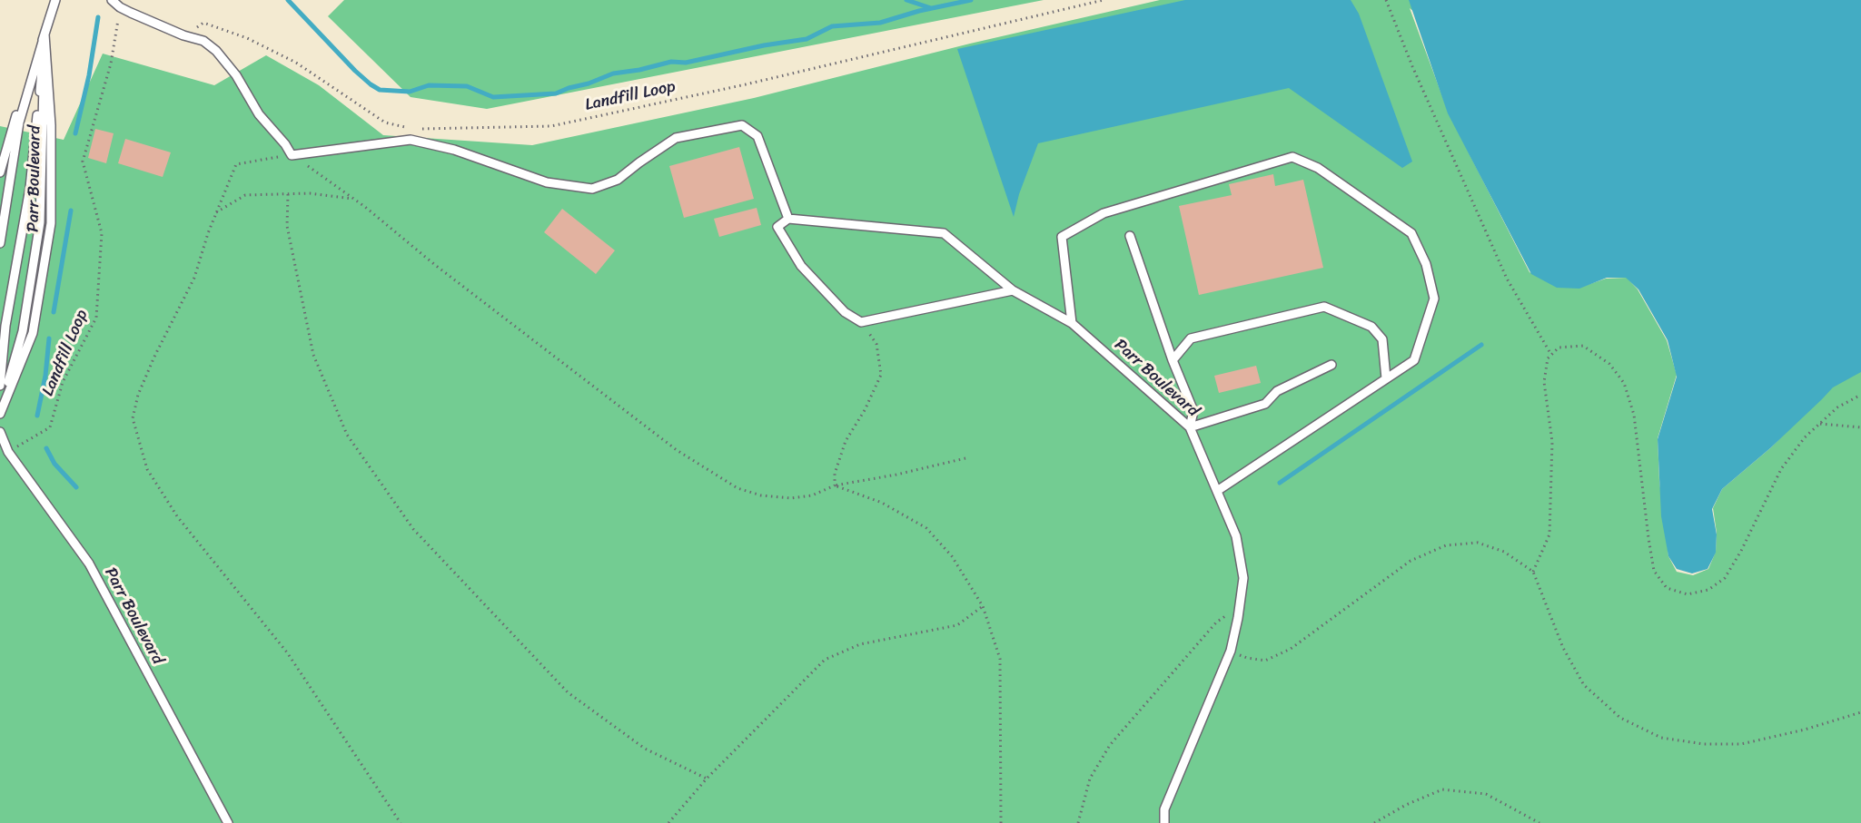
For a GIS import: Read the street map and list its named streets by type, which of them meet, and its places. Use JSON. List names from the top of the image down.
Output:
{
  "streets": {
    "lane": ["Parr Boulevard"],
    "path": ["Landfill Loop"]
  },
  "crossings": [
    ["Landfill Loop", "Parr Boulevard"]
  ]
}
